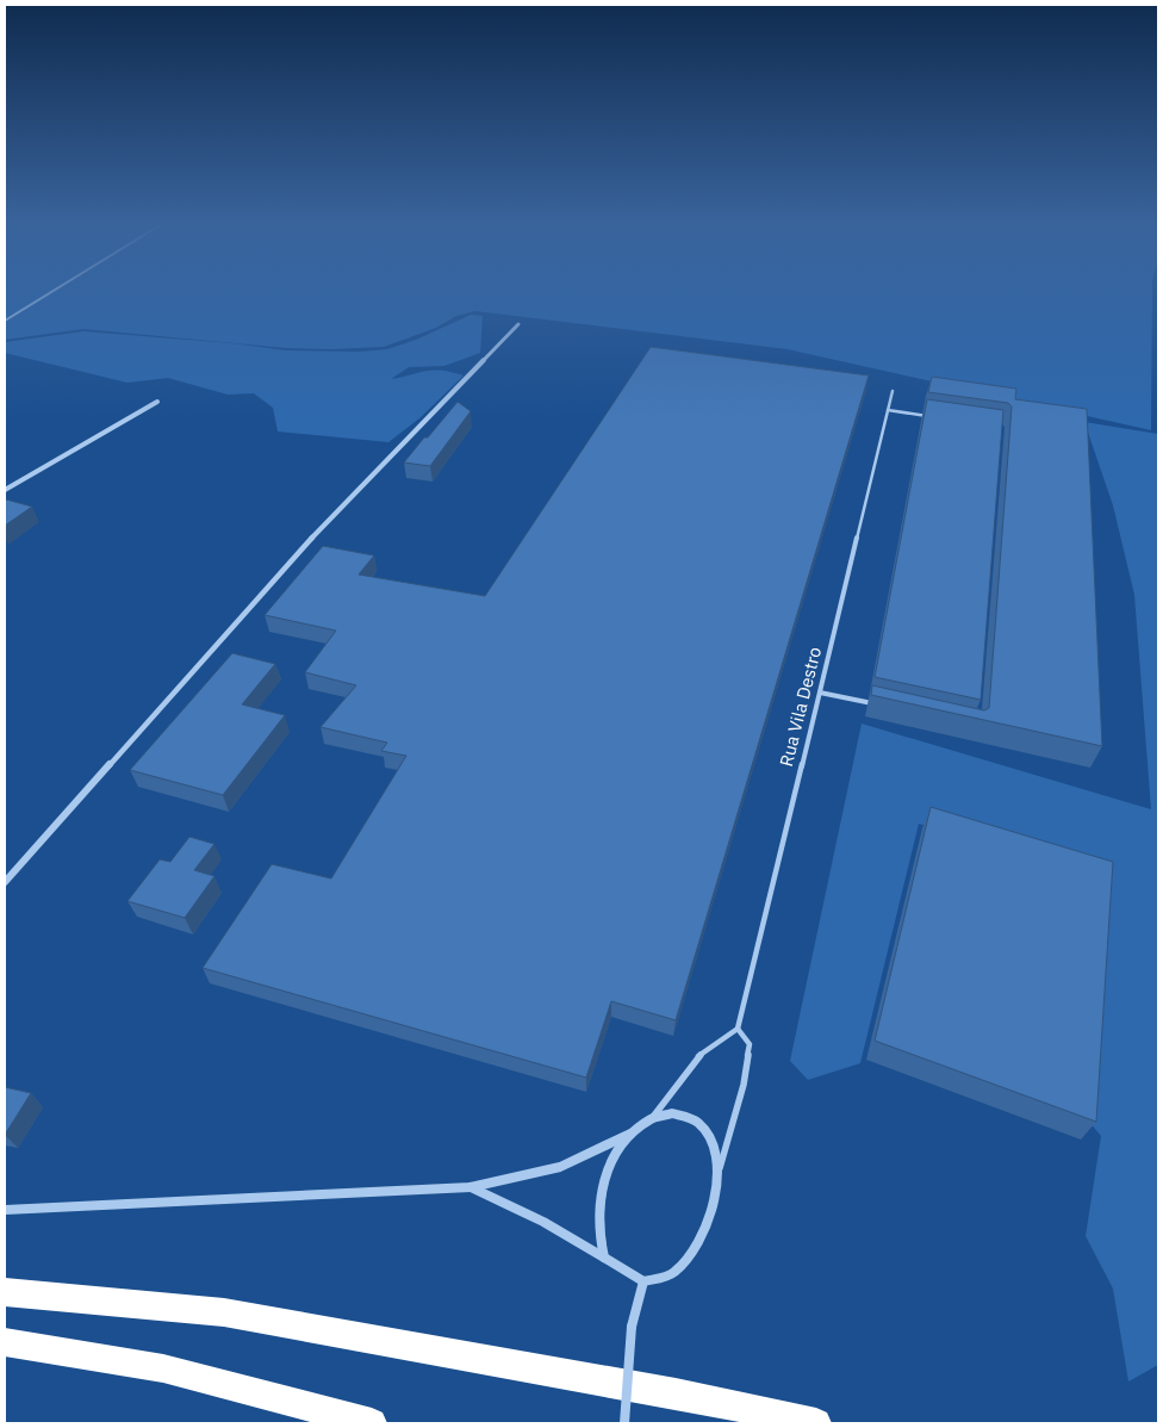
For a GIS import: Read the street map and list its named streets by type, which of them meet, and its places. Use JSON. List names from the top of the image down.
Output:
{
  "streets": {
    "lane": ["Rua Vila Destro"]
  }
}
